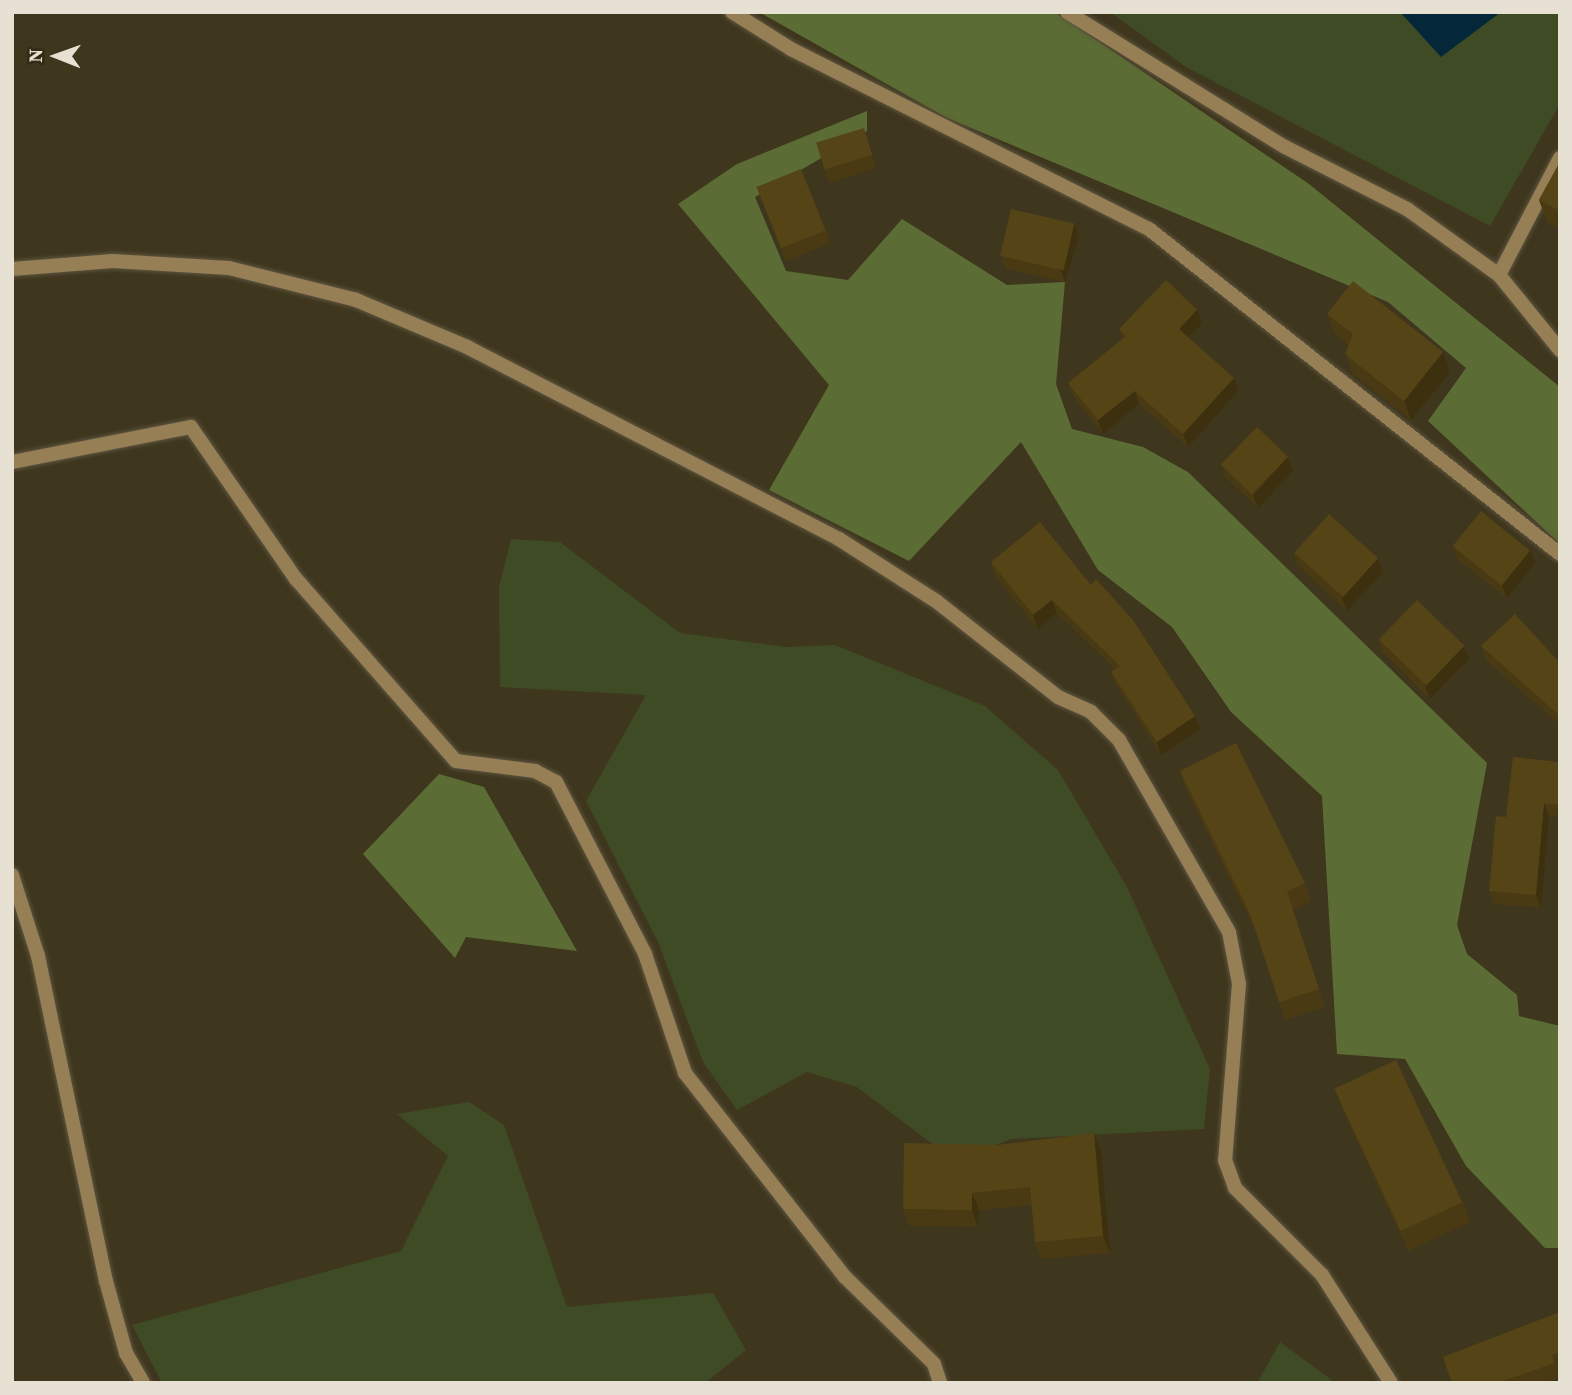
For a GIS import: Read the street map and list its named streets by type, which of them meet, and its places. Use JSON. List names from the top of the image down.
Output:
{
  "north": "left"
}
